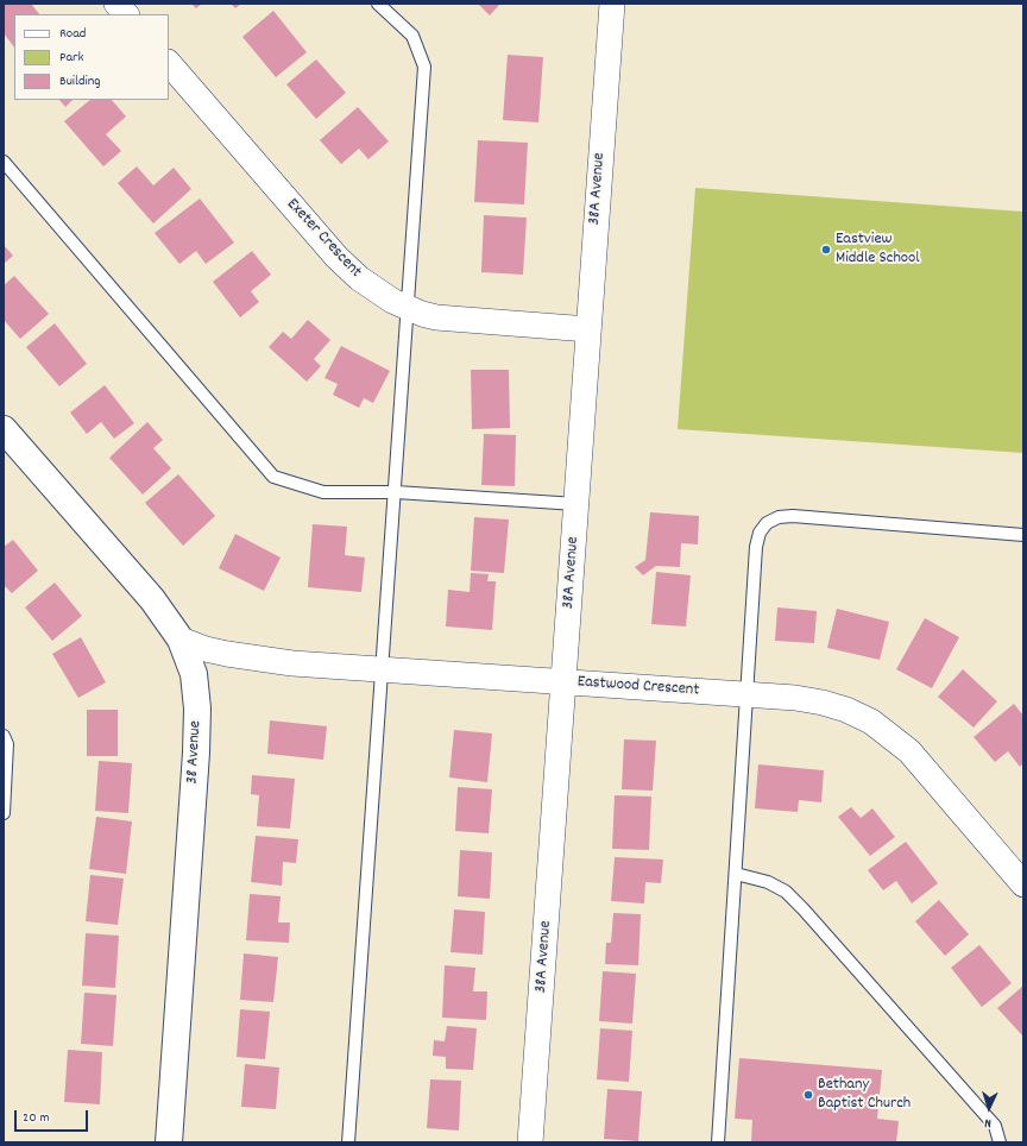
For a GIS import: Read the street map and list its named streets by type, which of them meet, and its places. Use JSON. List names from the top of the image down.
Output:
{
  "streets": {
    "street": [
      "38A Avenue",
      "Exeter Crescent",
      "Eastwood Crescent",
      "38 Avenue"
    ]
  },
  "crossings": [
    ["38A Avenue", "Exeter Crescent"],
    ["38A Avenue", "Eastwood Crescent"],
    ["Eastwood Crescent", "38 Avenue"]
  ],
  "places": ["Eastview Middle School", "Bethany Baptist Church"],
  "legend": ["Road", "Park", "Building"],
  "scale_bar": "20 m",
  "north": "bottom"
}
